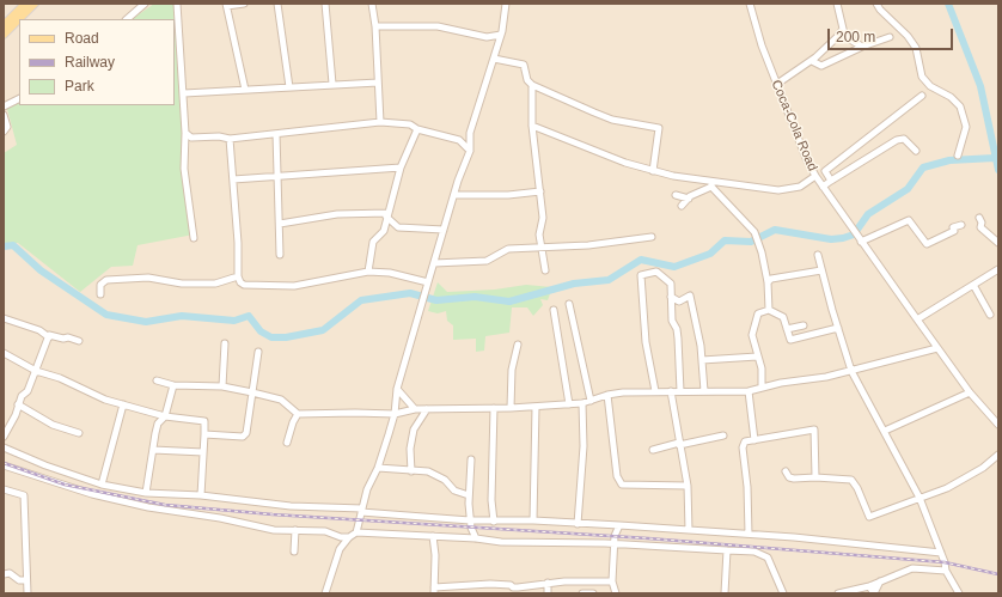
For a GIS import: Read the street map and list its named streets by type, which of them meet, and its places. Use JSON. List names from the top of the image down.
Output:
{
  "streets": {
    "street": ["Coca-Cola Road"]
  },
  "legend": ["Road", "Railway", "Park"],
  "scale_bar": "200 m"
}
